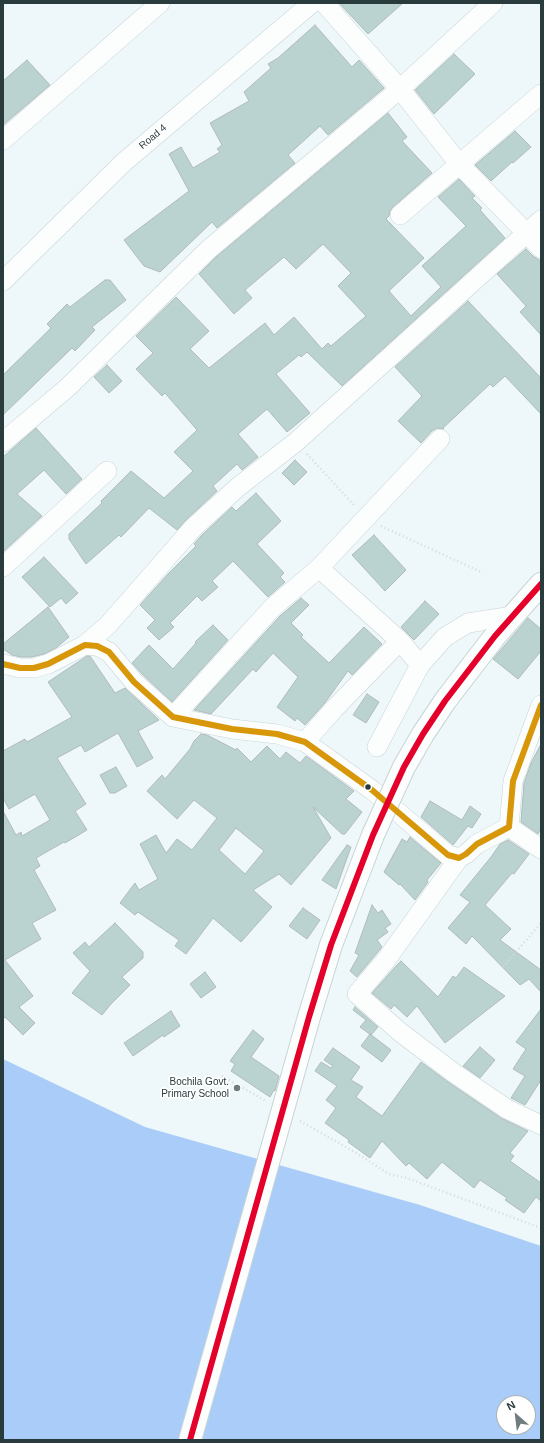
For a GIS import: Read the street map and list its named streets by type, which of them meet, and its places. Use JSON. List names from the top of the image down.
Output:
{
  "streets": {
    "street": ["Road 4"]
  },
  "places": ["Bochila Govt. Primary School"],
  "north": "top left"
}
